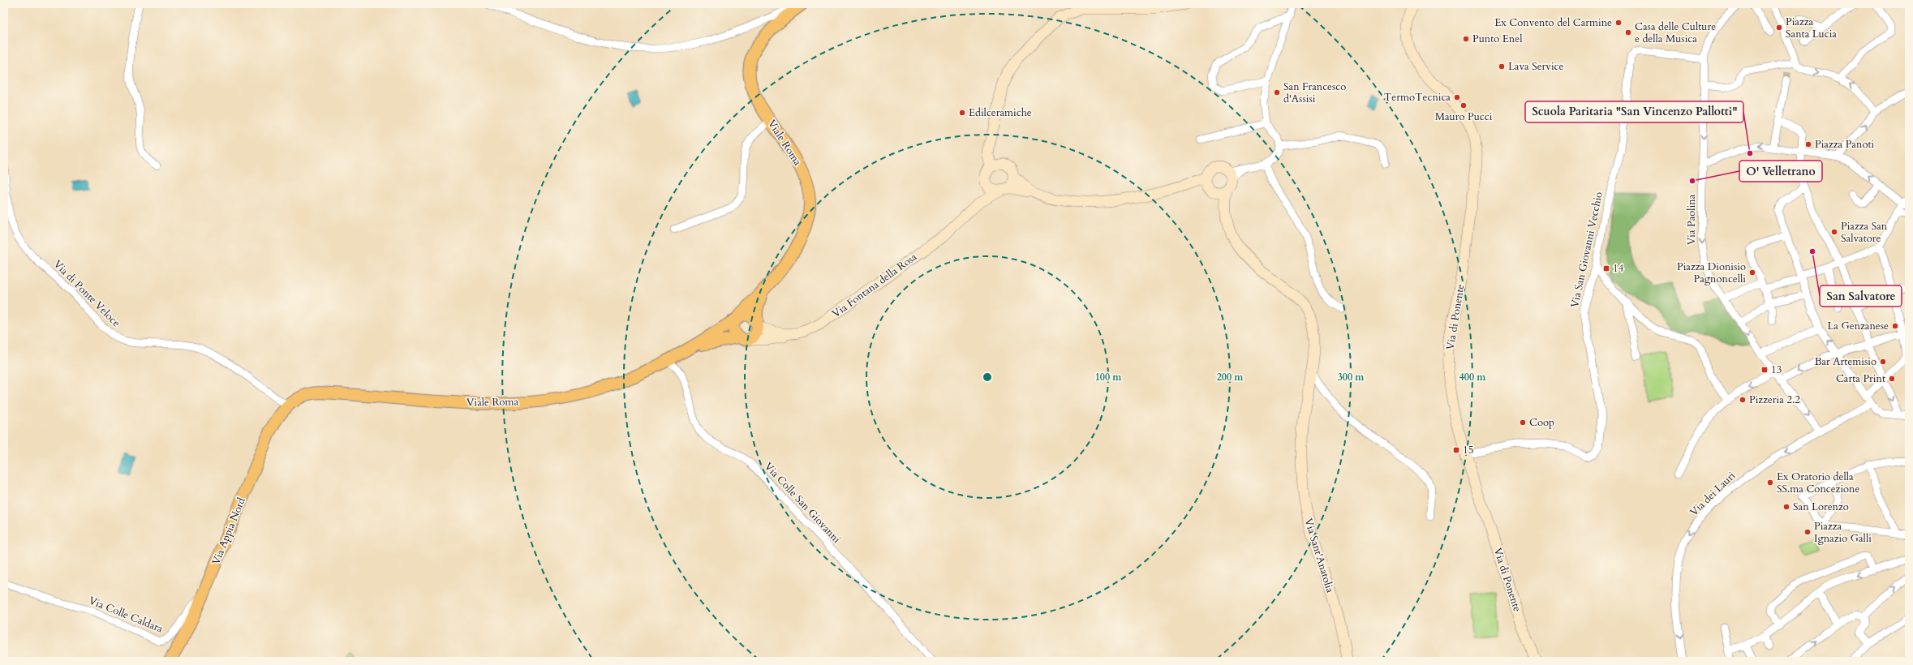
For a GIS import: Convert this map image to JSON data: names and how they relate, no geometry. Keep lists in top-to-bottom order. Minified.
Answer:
{"streets":{"main road":["Viale Roma","Via Fontana della Rosa","Via di Ponente","Via Appia Nord","Via Sant'Anatolia"],"street":["Via Paolina","Via San Giovanni Vecchio","Via di Ponte Veloce","Via dei Lauri","Via Colle San Giovanni","Via Colle Caldara"]},"crossings":[["Viale Roma","Via Fontana della Rosa"],["Viale Roma","Via di Ponte Veloce"],["Viale Roma","Via Colle San Giovanni"],["Viale Roma","Via Appia Nord"],["Via Paolina","Via San Giovanni Vecchio"],["Via Paolina","Via dei Lauri"],["Via San Giovanni Vecchio","Via di Ponente"],["Via di Ponte Veloce","Via Appia Nord"],["Via Appia Nord","Via Colle Caldara"]],"one_way":["Via Paolina","Via dei Lauri"],"places":{"other":["Ex Convento del Carmine","Piazza Santa Lucia","Casa delle Culture e della Musica","Punto Enel","Lava Service","San Francesco d'Assisi","TermoTecnica","Mauro Pucci","Edilceramiche","Piazza Panoti","Scuola Paritaria \"San Vincenzo Pallotti\"","O' Velletrano","Piazza San Salvatore","San Salvatore","Piazza Dionisio Pagnoncelli","La Genzanese","Bar Artemisio","Carta Print","Pizzeria 2.2","Coop","Ex Oratorio della SS.ma Concezione","San Lorenzo","Piazza Ignazio Galli"],"transit":["14","13","15"]},"rings":["100 m","200 m","300 m","400 m"]}
